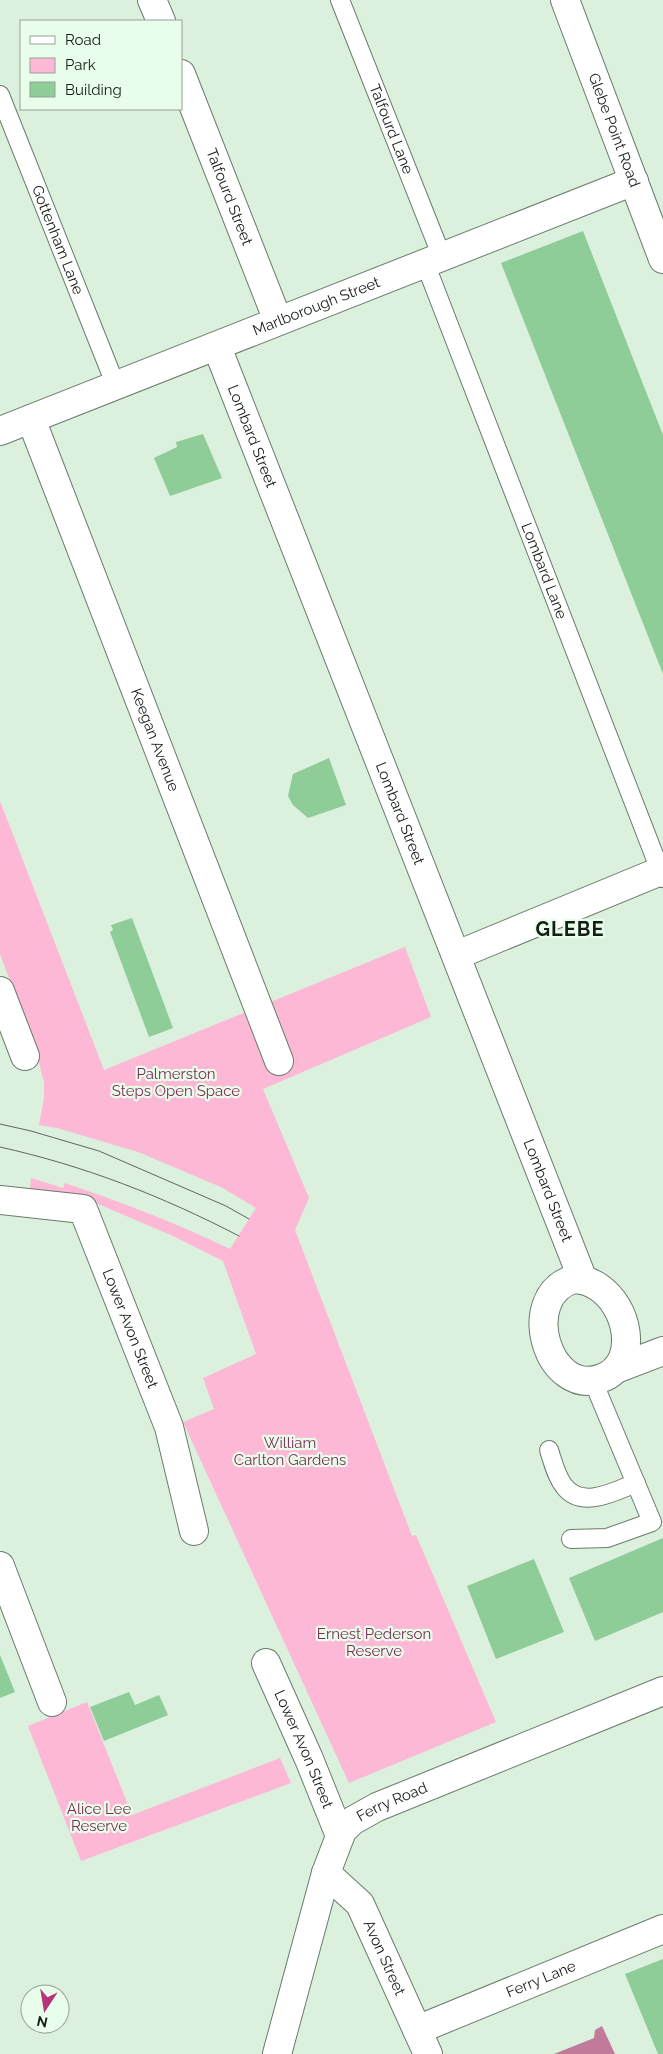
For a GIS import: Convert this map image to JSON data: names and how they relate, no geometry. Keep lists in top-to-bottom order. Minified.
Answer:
{"streets":{"street":["Glebe Point Road","Talfourd Street","Marlborough Street","Lombard Street","Keegan Avenue","Lower Avon Street","Ferry Road","Avon Street","Ferry Lane"],"lane":["Talfourd Lane","Gottenham Lane","Lombard Lane"]},"crossings":[["Talfourd Lane","Marlborough Street"],["Talfourd Lane","Lombard Lane"],["Glebe Point Road","Marlborough Street"],["Talfourd Street","Marlborough Street"],["Gottenham Lane","Marlborough Street"],["Marlborough Street","Lombard Street"],["Marlborough Street","Lombard Lane"],["Marlborough Street","Keegan Avenue"],["Lower Avon Street","Ferry Road"],["Ferry Road","Avon Street"],["Avon Street","Ferry Lane"]],"districts":["GLEBE"],"parks":["Palmerston Steps Open Space","William Carlton Gardens","Ernest Pederson Reserve","Alice Lee Reserve"],"legend":["Road","Park","Building"],"north":"bottom"}
